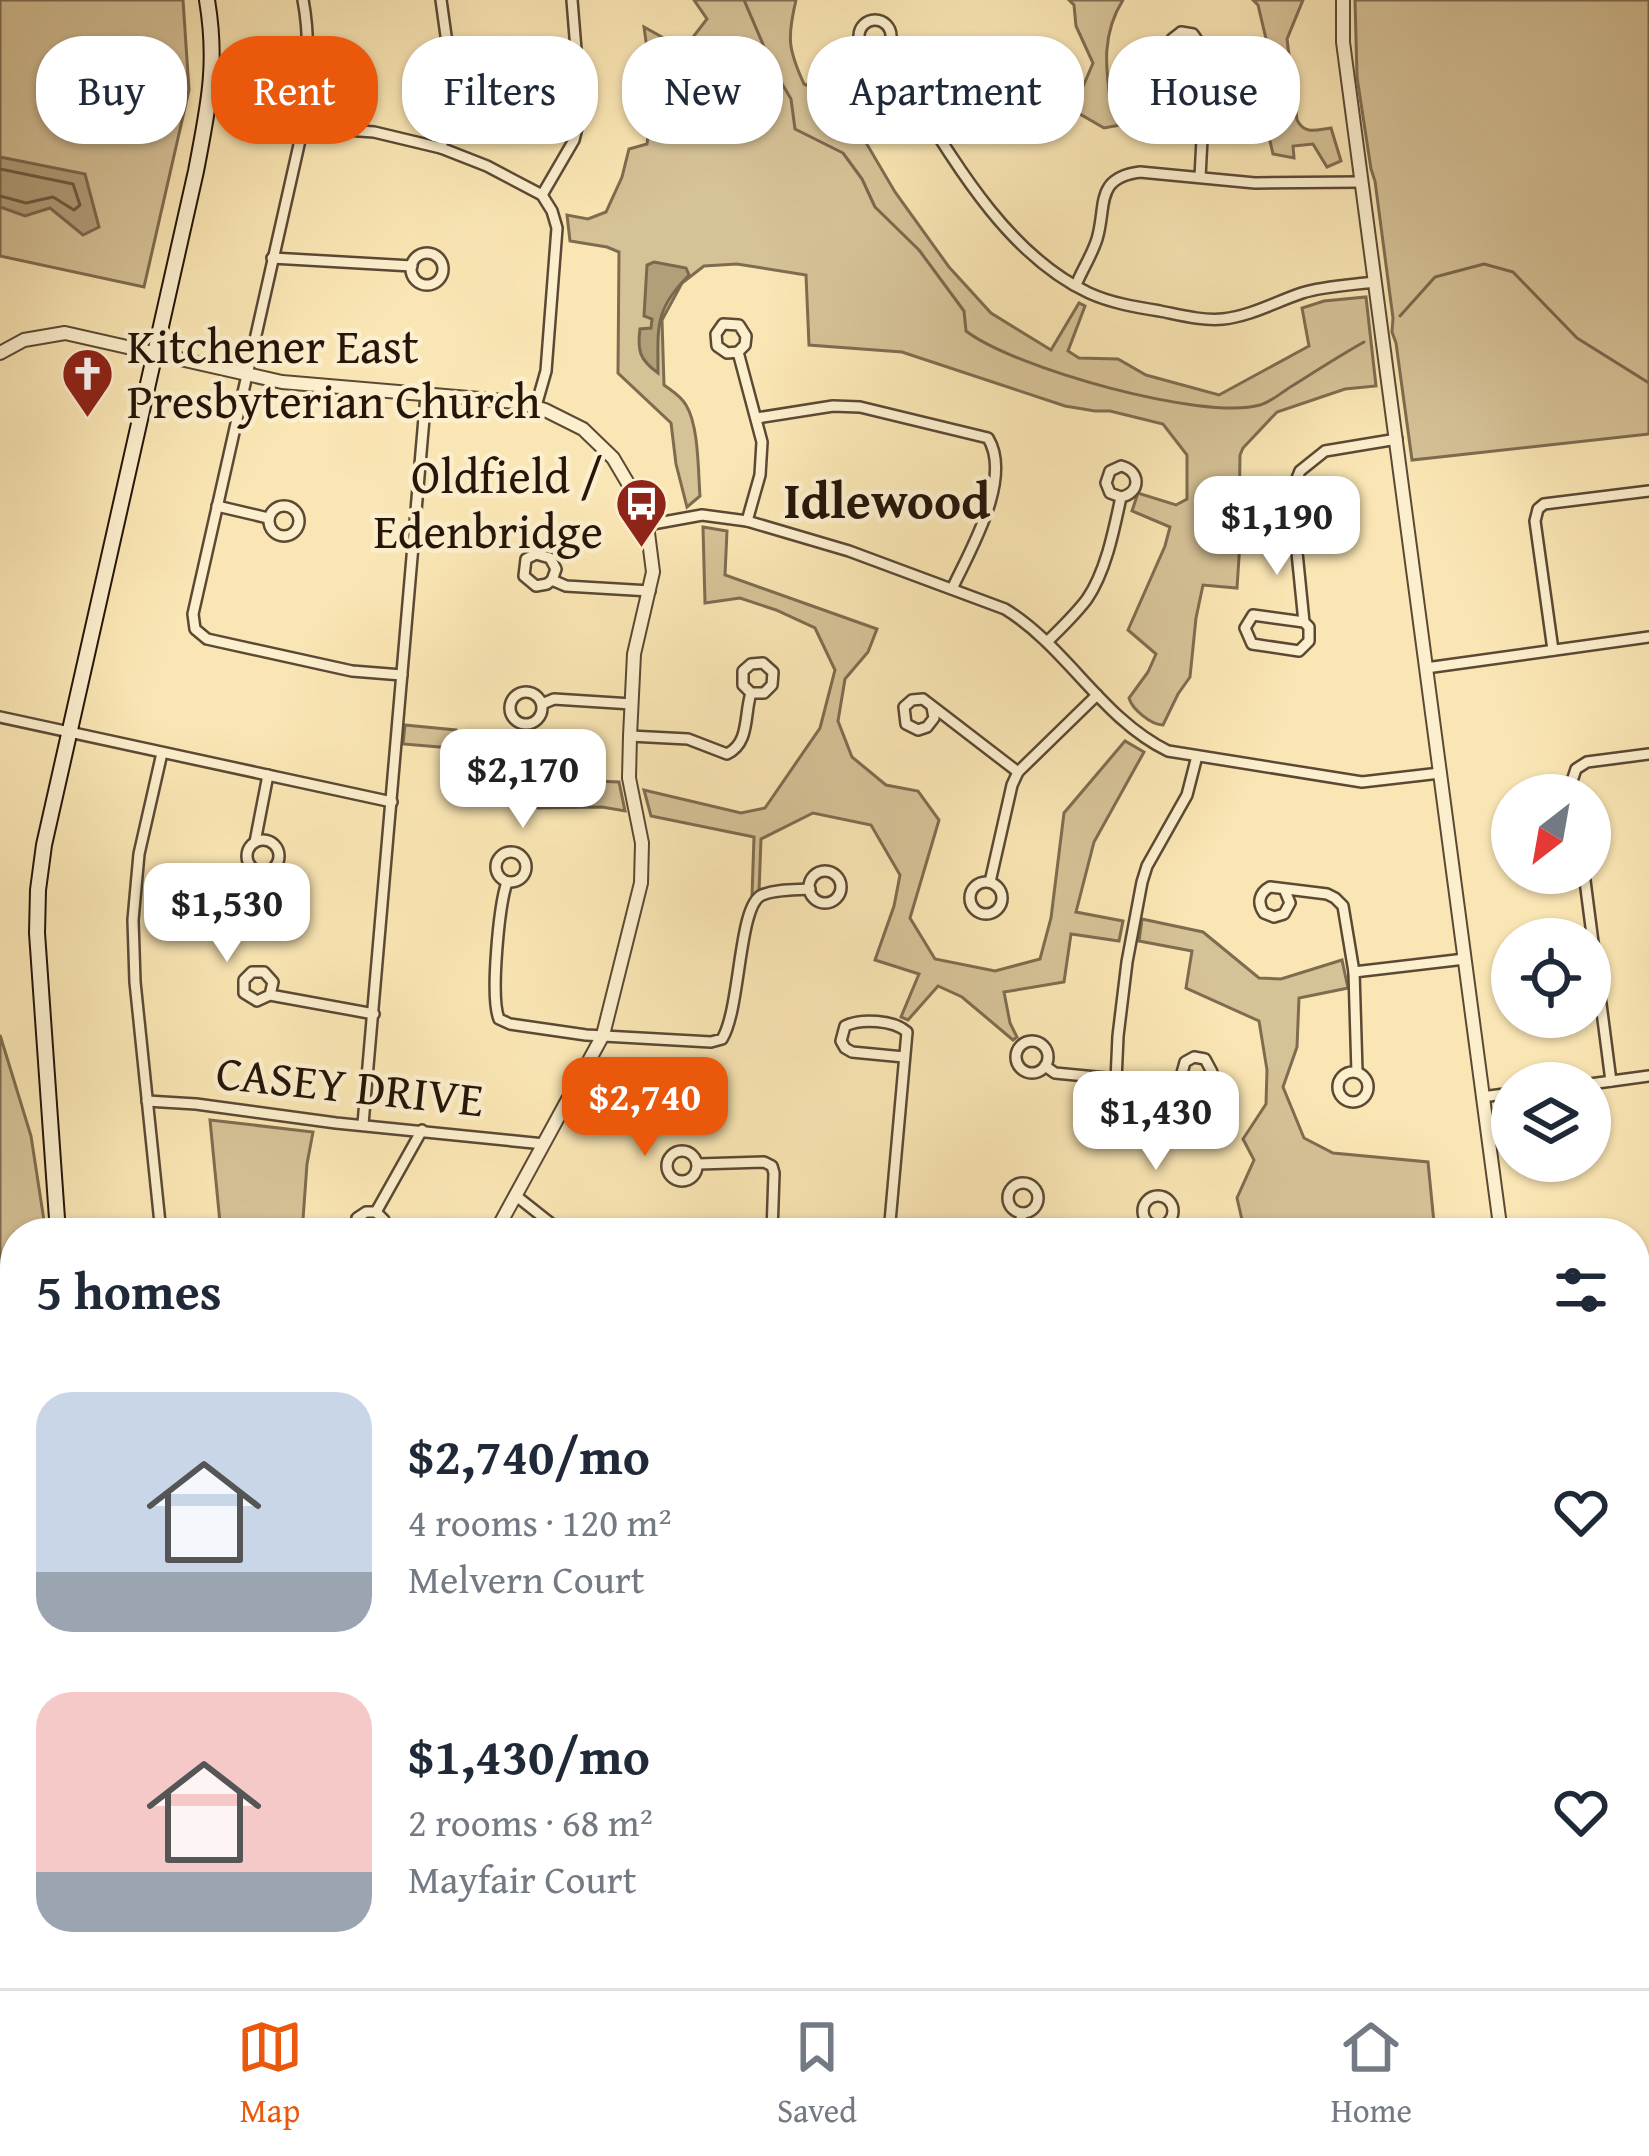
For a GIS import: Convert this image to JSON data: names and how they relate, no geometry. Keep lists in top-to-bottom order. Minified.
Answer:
{"streets":{"street":["CASEY DRIVE"]},"districts":["Idlewood"],"places":{"church":["Kitchener East Presbyterian Church"],"bus stop":["Oldfield / Edenbridge"]},"north":"bottom left","page":{"chip":["Buy","Rent","Filters","New","Apartment","House"],"price":["$1,190","$2,170","$1,530","$2,740","$1,430"],"heading":"5 homes","list":[{"name":"$2,740/mo","note":"4 rooms · 120 m² · Melvern Court"},{"name":"$1,430/mo","note":"2 rooms · 68 m² · Mayfair Court"}],"tabs":["Map","Saved","Home"]}}
